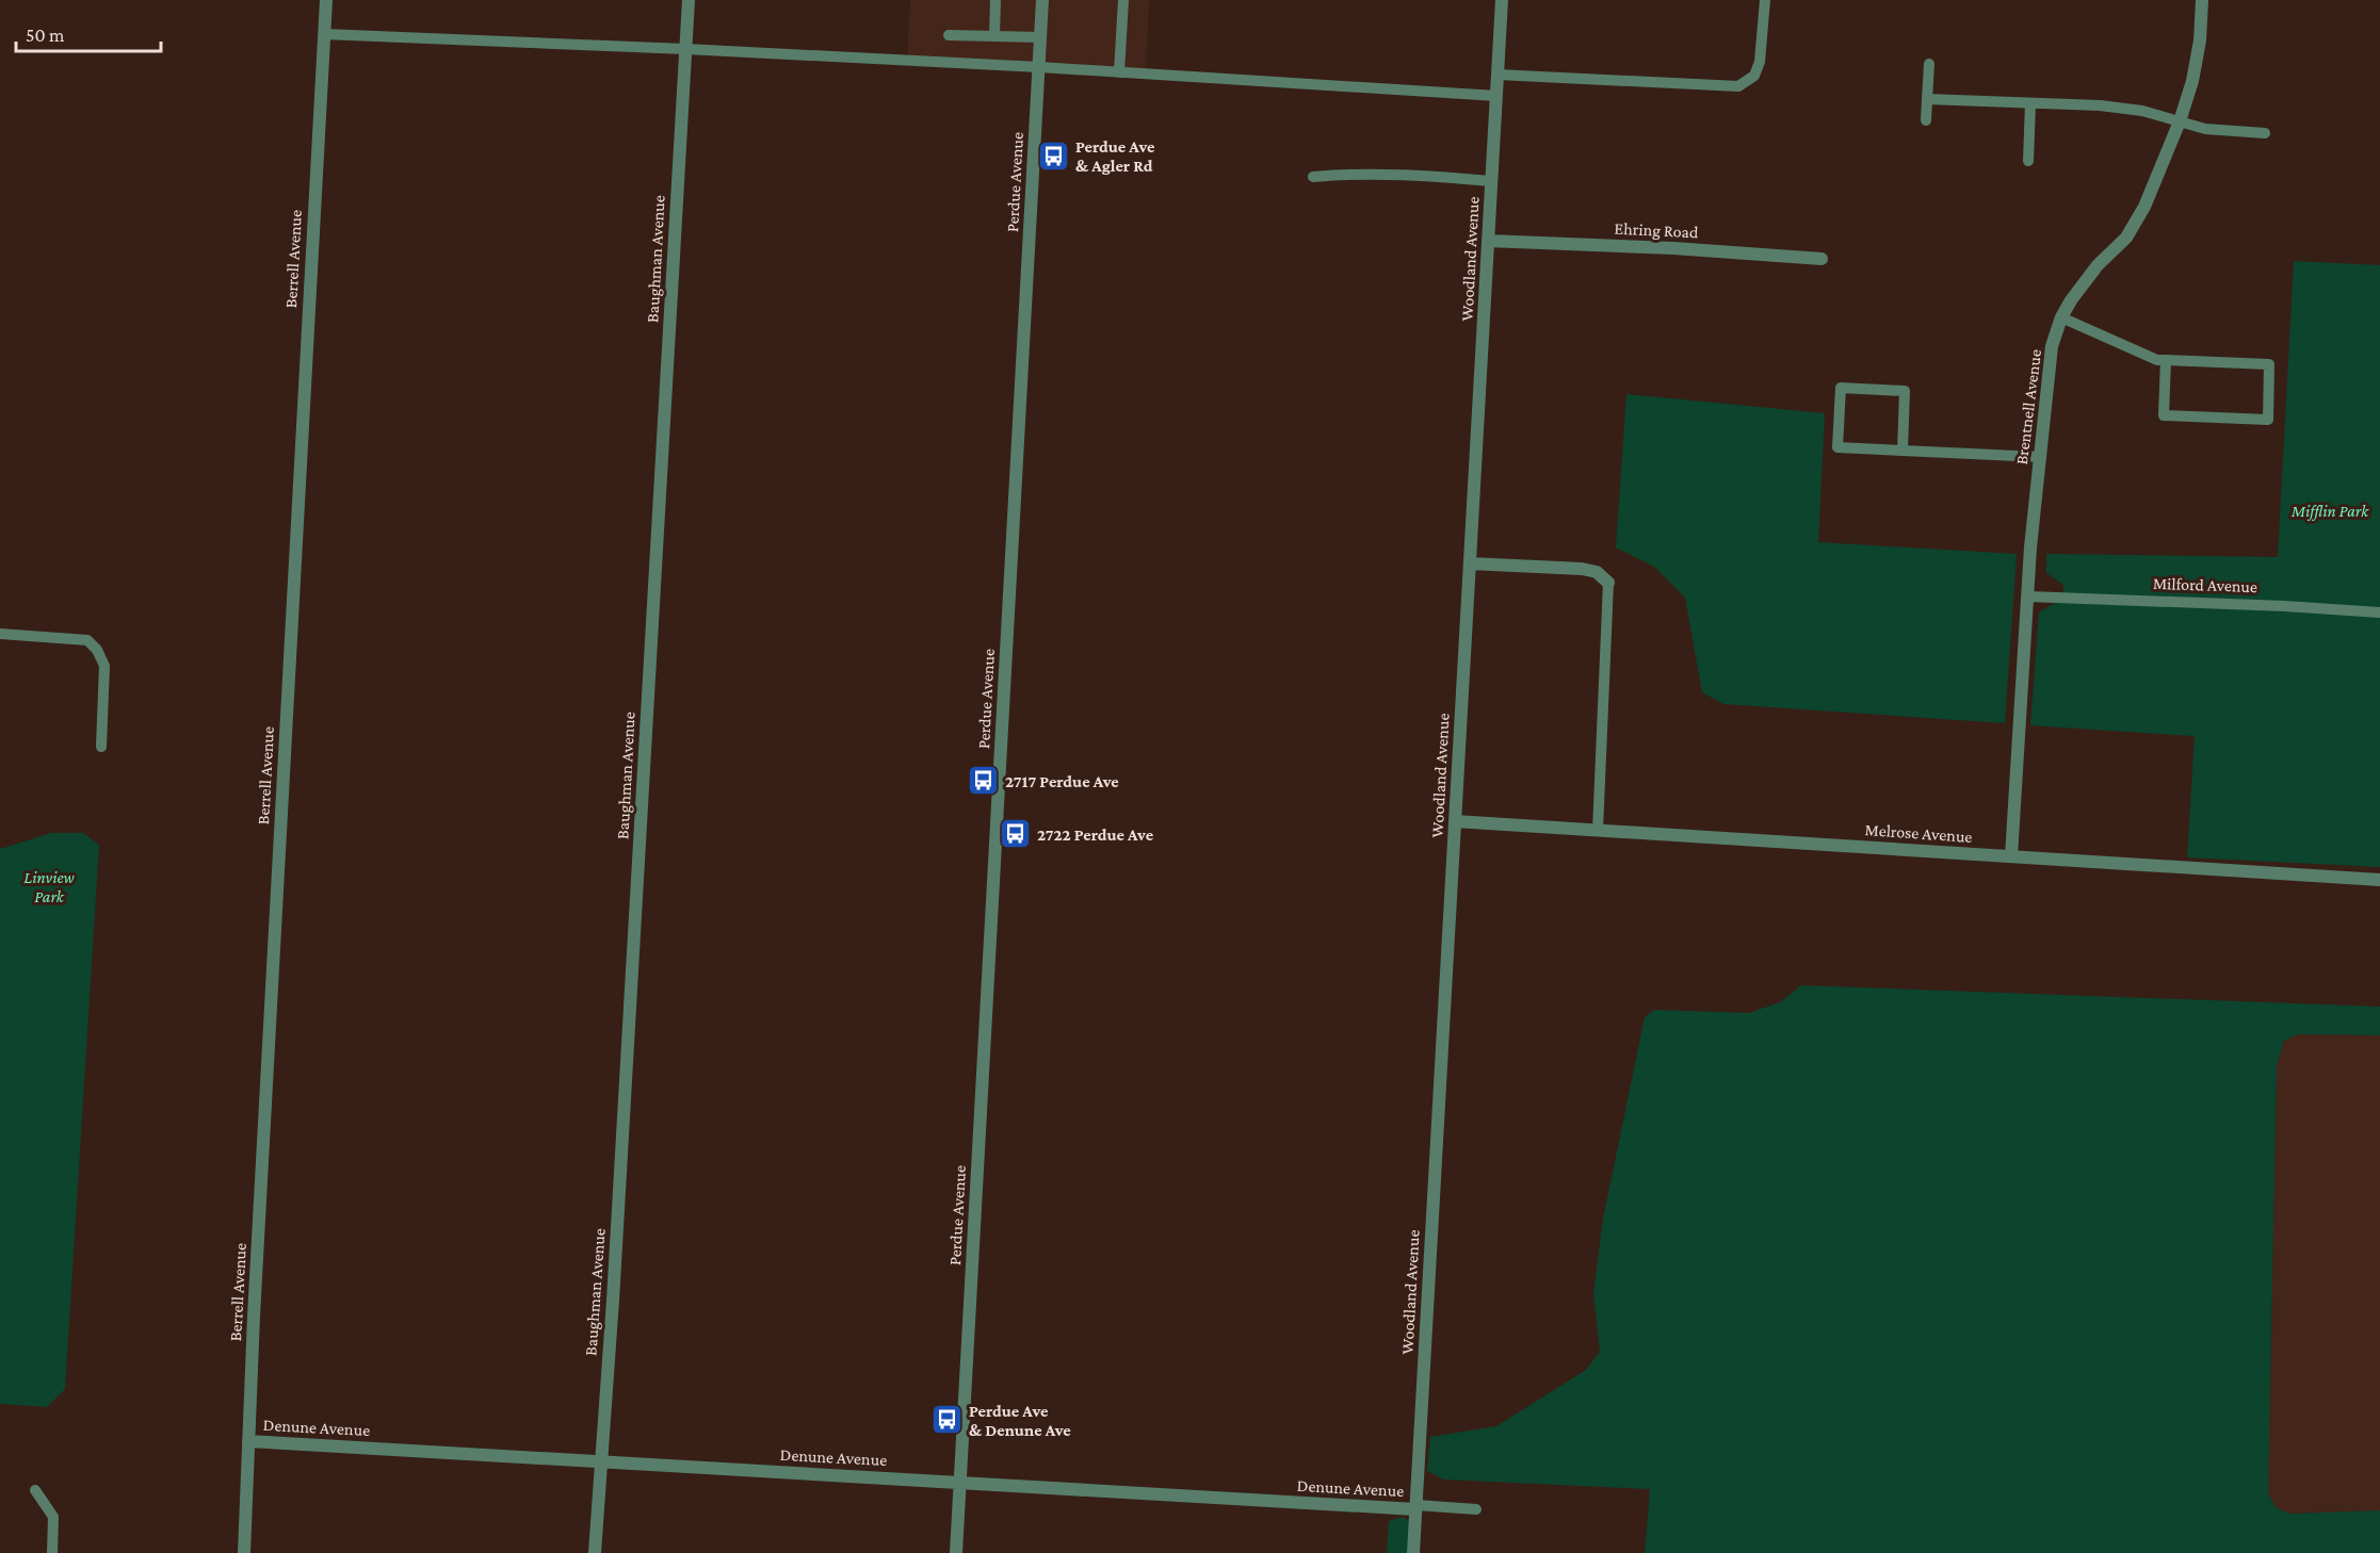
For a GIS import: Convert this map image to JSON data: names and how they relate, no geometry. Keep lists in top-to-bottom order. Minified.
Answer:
{"streets":{"street":["Perdue Avenue","Ehring Road","Berrell Avenue","Baughman Avenue","Woodland Avenue","Brentnell Avenue","Melrose Avenue","Denune Avenue"],"lane":["Milford Avenue"]},"crossings":[["Perdue Avenue","Denune Avenue"],["Ehring Road","Woodland Avenue"],["Berrell Avenue","Denune Avenue"],["Baughman Avenue","Denune Avenue"],["Woodland Avenue","Melrose Avenue"],["Woodland Avenue","Denune Avenue"],["Brentnell Avenue","Milford Avenue"],["Brentnell Avenue","Melrose Avenue"]],"parks":["Mifflin Park","Linview Park"],"places":{"bus stop":["Perdue Ave & Agler Rd","2717 Perdue Ave","2722 Perdue Ave","Perdue Ave & Denune Ave"]},"scale_bar":"50 m"}
